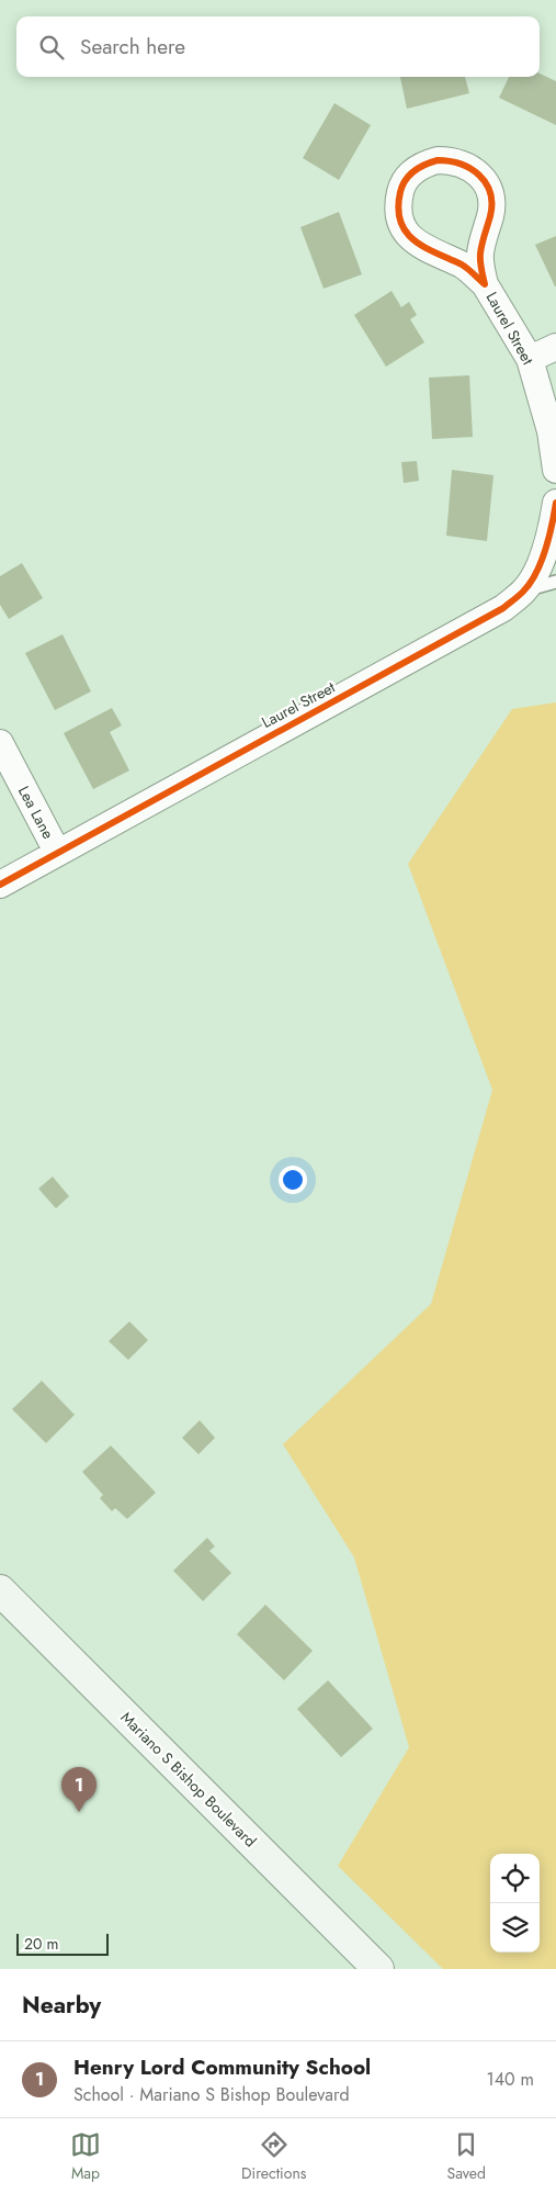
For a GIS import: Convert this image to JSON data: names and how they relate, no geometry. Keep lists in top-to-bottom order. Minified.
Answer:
{"streets":{"main road":["Mariano S Bishop Boulevard"],"street":["Laurel Street","Lea Lane"]},"crossings":[["Laurel Street","Lea Lane"]],"scale_bar":"20 m","page":{"search":"Search here","pins":"1","scale":"20 m","heading":"Nearby","list":[{"mark":"1","name":"Henry Lord Community School","note":"School · Mariano S Bishop Boulevard","value":"140 m"}],"nav":["Map","Directions","Saved"]}}
